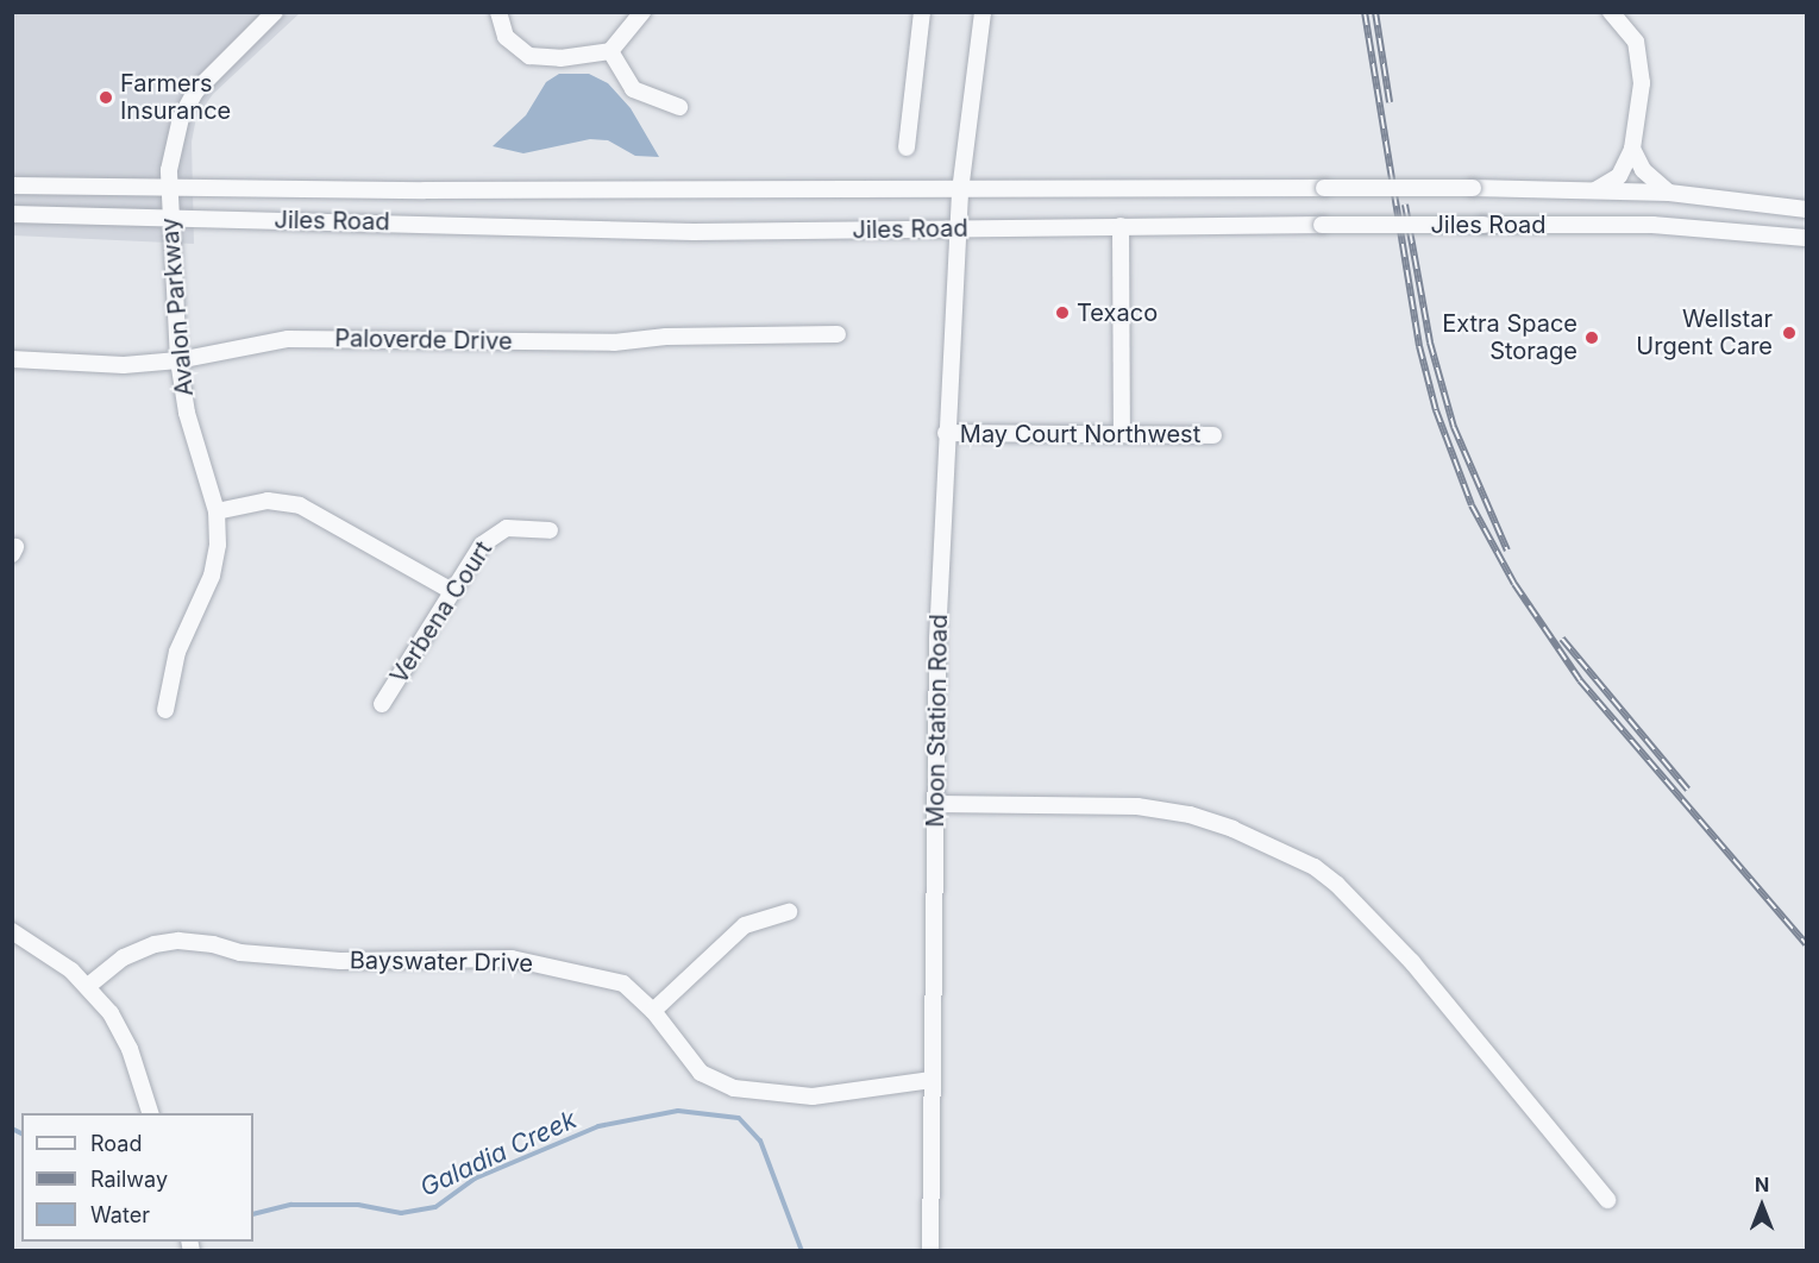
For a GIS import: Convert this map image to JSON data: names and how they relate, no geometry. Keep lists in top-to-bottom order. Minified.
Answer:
{"streets":{"street":["Jiles Road","Avalon Parkway","Paloverde Drive","May Court Northwest","Verbena Court","Moon Station Road","Bayswater Drive"]},"crossings":[["Jiles Road","Avalon Parkway"],["Jiles Road","Moon Station Road"],["Avalon Parkway","Paloverde Drive"],["May Court Northwest","Moon Station Road"],["Moon Station Road","Bayswater Drive"]],"water":["Galadia Creek"],"places":["Farmers Insurance","Texaco","Wellstar Urgent Care","Extra Space Storage"],"legend":["Road","Railway","Water"],"north":"top"}
